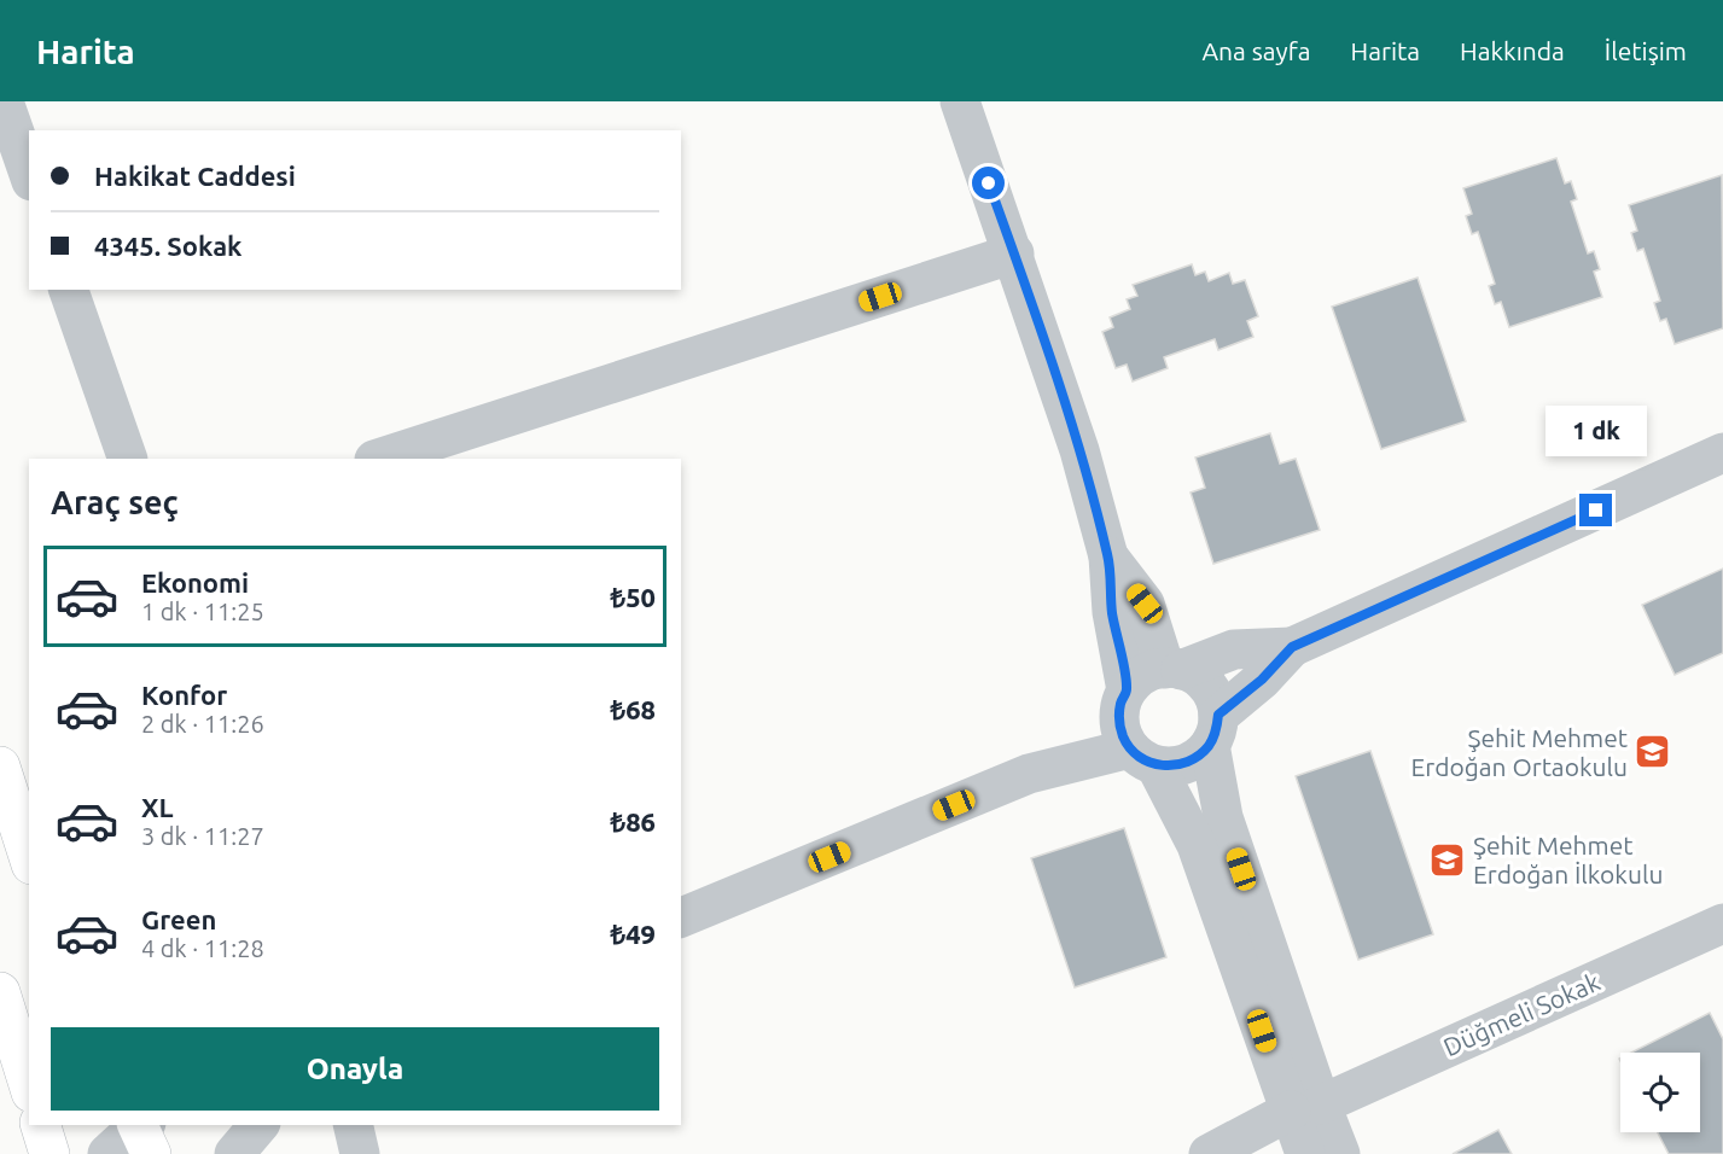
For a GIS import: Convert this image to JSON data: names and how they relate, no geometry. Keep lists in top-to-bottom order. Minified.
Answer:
{"streets":{"street":["Düğmeli Sokak"]},"places":{"school or university":["Şehit Mehmet Erdoğan Ortaokulu","Şehit Mehmet Erdoğan İlkokulu"]},"page":{"header":"Harita","nav":["Ana sayfa","Harita","Hakkında","İletişim"],"banner":["Hakikat Caddesi","4345. Sokak"],"bubble":"1 dk","heading":"Araç seç","list":[{"name":"Ekonomi","note":"1 dk · 11:25","value":"₺50"},{"name":"Konfor","note":"2 dk · 11:26","value":"₺68"},{"name":"XL","note":"3 dk · 11:27","value":"₺86"},{"name":"Green","note":"4 dk · 11:28","value":"₺49"}],"buttons":"Onayla"}}
